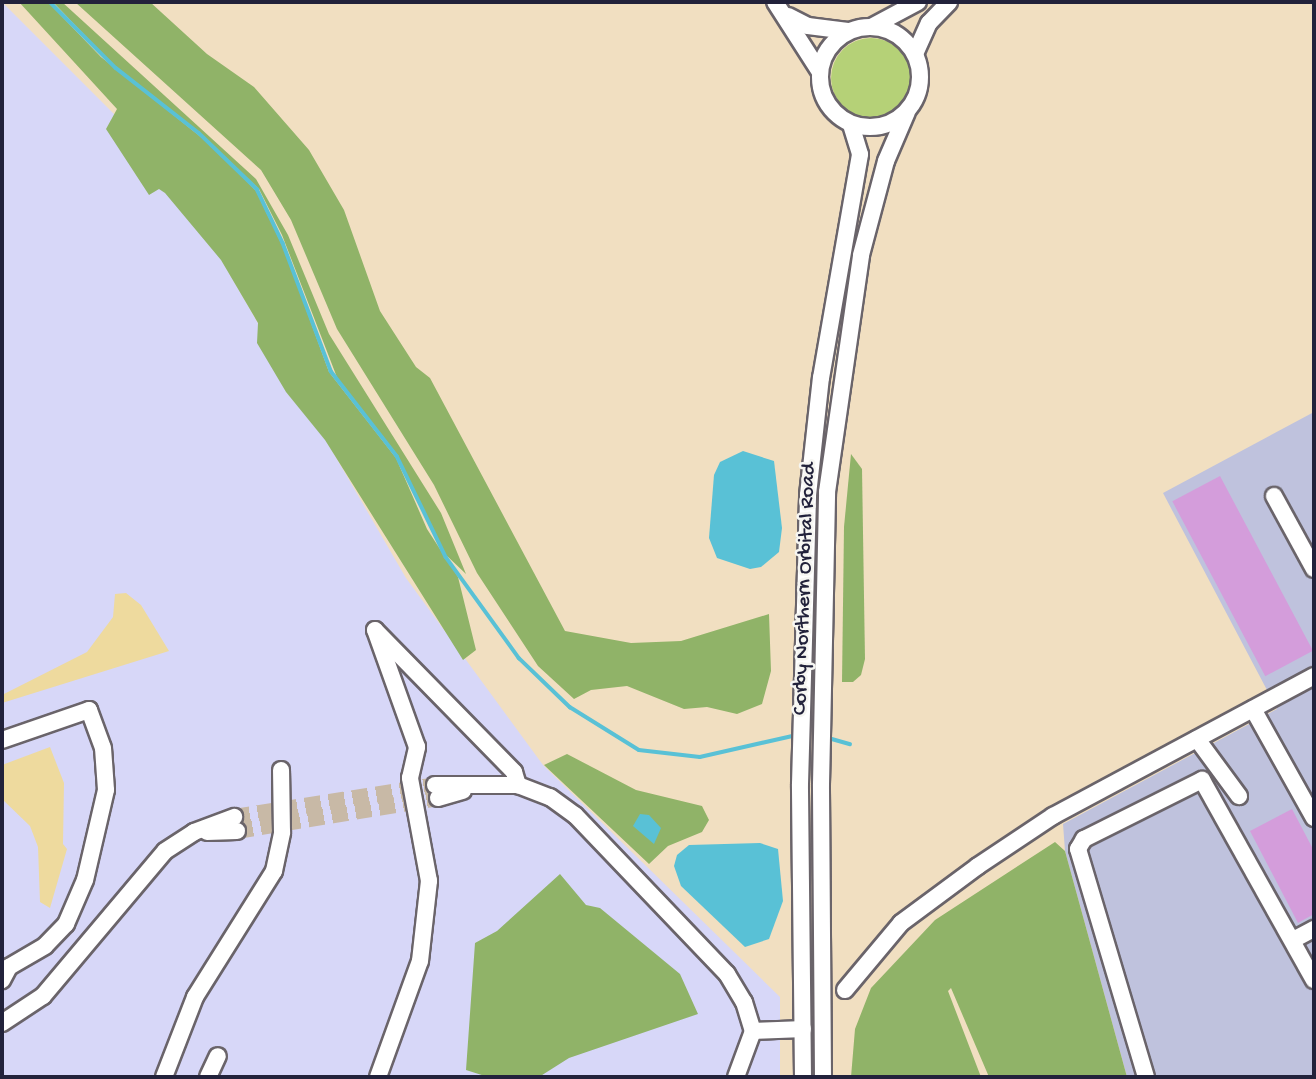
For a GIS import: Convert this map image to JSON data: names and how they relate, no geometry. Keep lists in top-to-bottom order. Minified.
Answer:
{"streets":{"street":["Corby Northern Orbital Road"]}}
